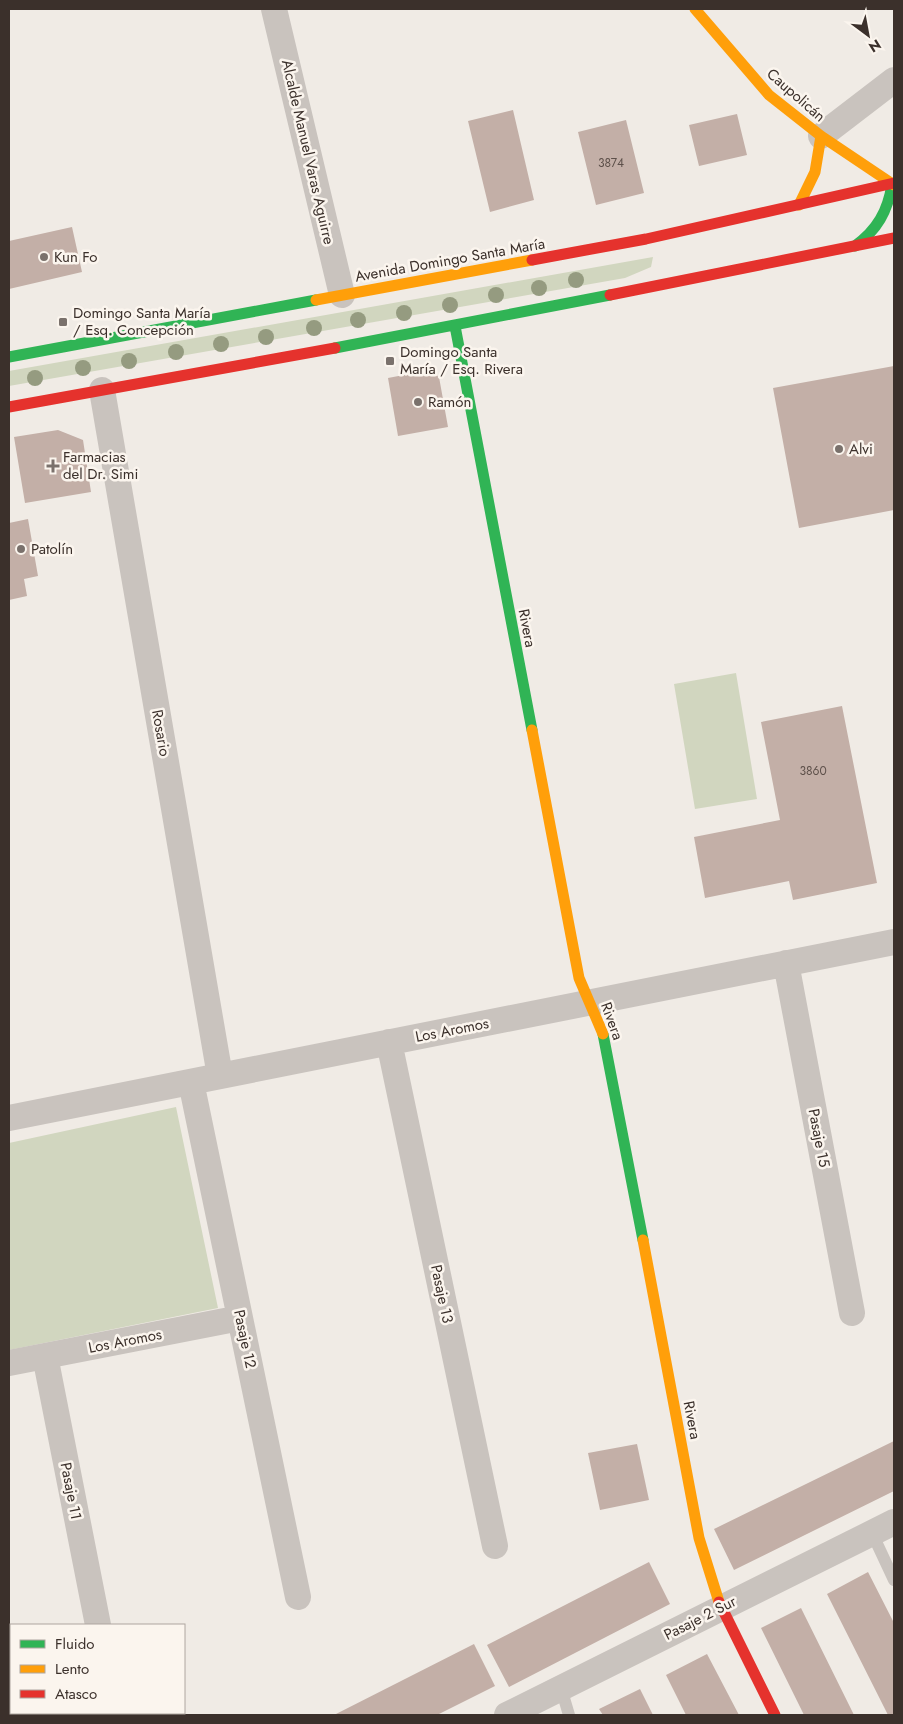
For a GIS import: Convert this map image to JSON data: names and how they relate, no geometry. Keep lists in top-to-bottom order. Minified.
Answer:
{"streets":{"main road":["Caupolicán","Avenida Domingo Santa María","Rivera"],"street":["Alcalde Manuel Varas Aguirre","Rosario","Los Aromos","Pasaje 15","Pasaje 13","Pasaje 12","Pasaje 11","Pasaje 2 Sur"]},"crossings":[["Caupolicán","Avenida Domingo Santa María"],["Alcalde Manuel Varas Aguirre","Avenida Domingo Santa María"],["Rivera","Los Aromos"],["Rivera","Pasaje 2 Sur"],["Rosario","Los Aromos"],["Los Aromos","Pasaje 15"],["Los Aromos","Pasaje 13"],["Los Aromos","Pasaje 12"],["Los Aromos","Pasaje 11"]],"places":{"other":["Kun Fo","Ramón","Alvi","Patolín"],"transit":["Domingo Santa María / Esq. Concepción","Domingo Santa María / Esq. Rivera"],"health":["Farmacias del Dr. Simi"]},"house_numbers":["3874","3860"],"legend":["Fluido","Lento","Atasco"],"north":"bottom right"}
